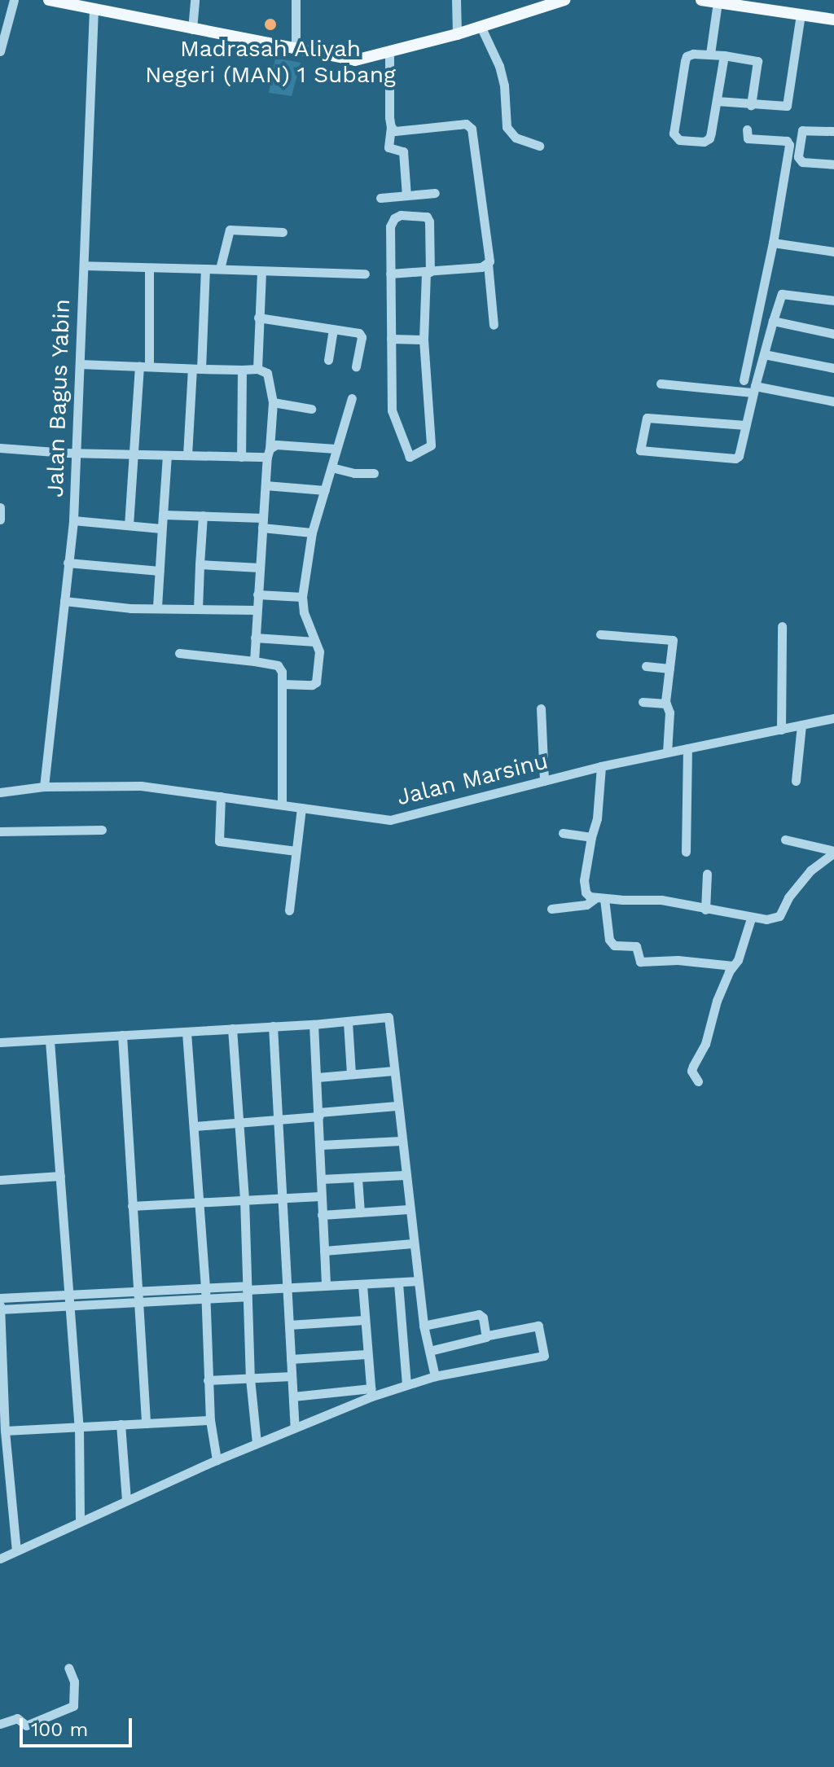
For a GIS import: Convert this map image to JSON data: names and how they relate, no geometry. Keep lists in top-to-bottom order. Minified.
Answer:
{"streets":{"street":["Jalan Bagus Yabin","Jalan Marsinu"]},"crossings":[["Jalan Bagus Yabin","Jalan Marsinu"]],"places":["Madrasah Aliyah Negeri (MAN) 1 Subang"],"scale_bar":"100 m"}
